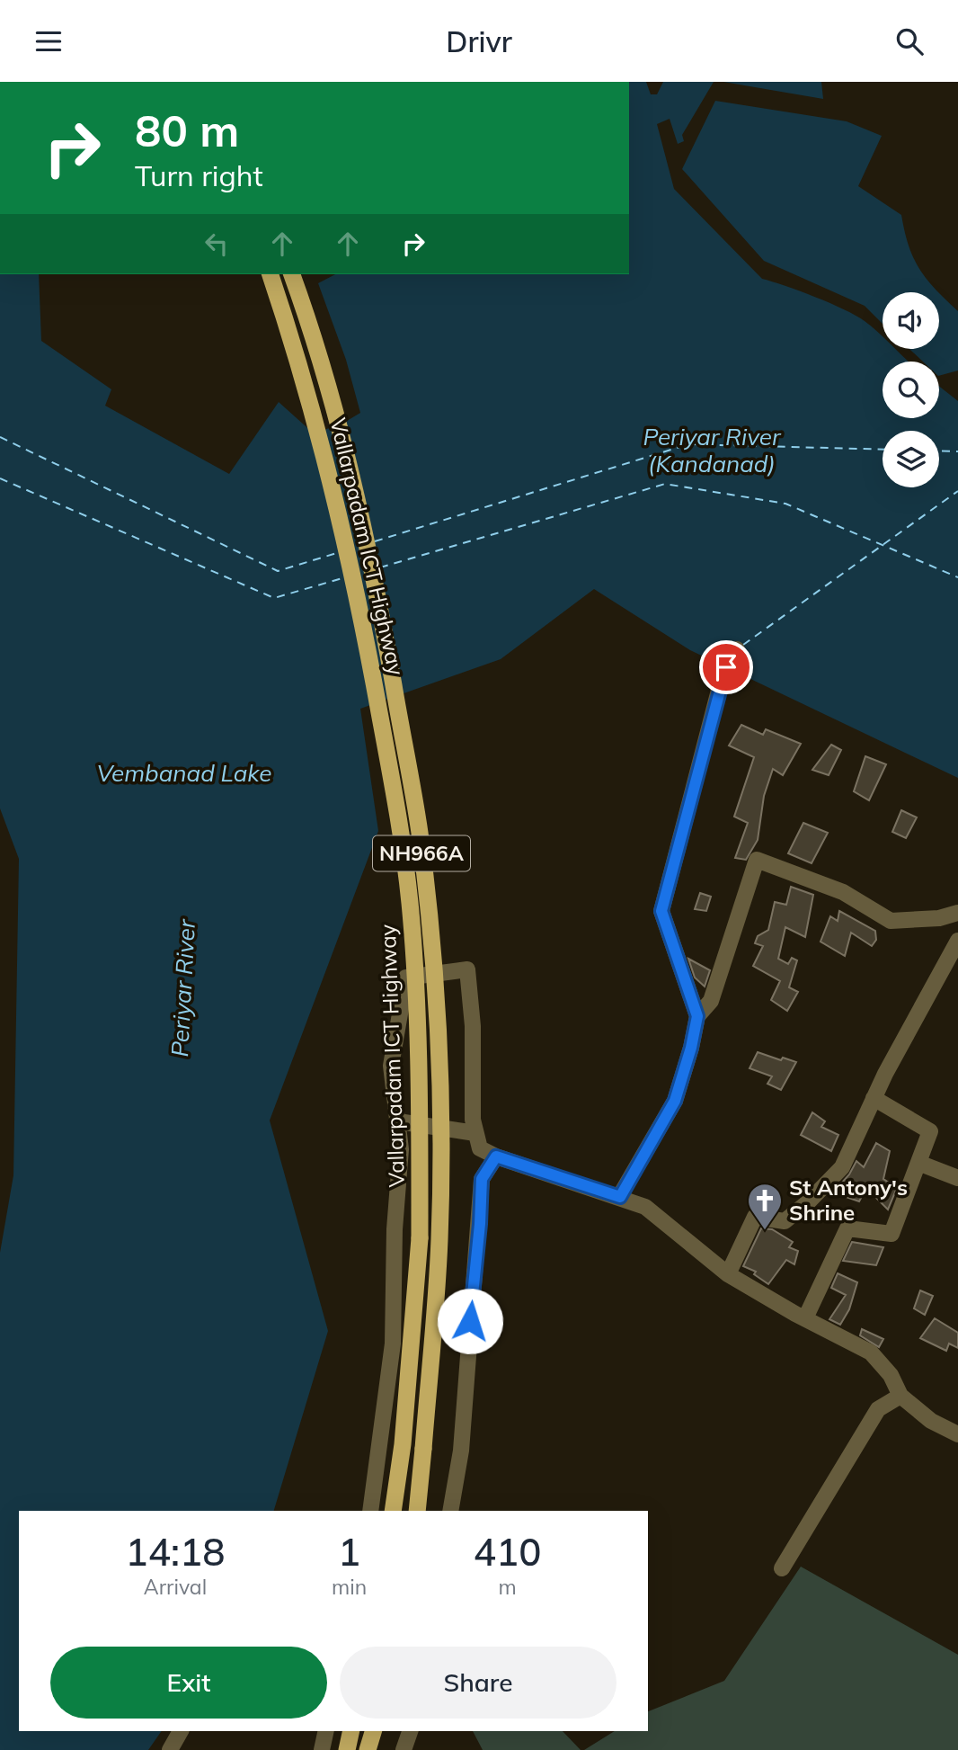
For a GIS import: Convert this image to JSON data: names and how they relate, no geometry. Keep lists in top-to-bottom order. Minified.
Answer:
{"streets":{"highway":["Vallarpadam ICT Highway","NH966A"]},"water":["Periyar River (Kandanad)","Vembanad Lake","Periyar River"],"places":{"church":["St Antony's Shrine"]},"page":{"header":"Drivr","turn":["80 m","Turn right"],"eta":["14:18","Arrival","1","min","410","m"],"buttons":["Exit","Share"]}}
